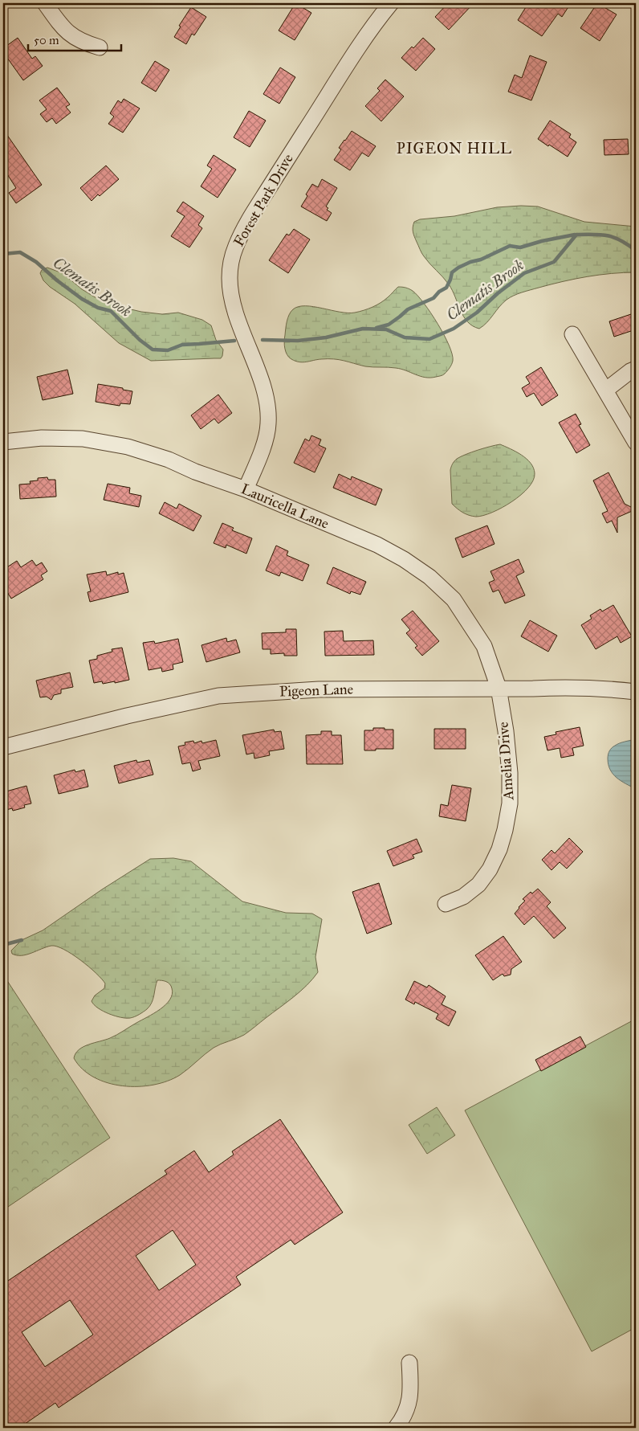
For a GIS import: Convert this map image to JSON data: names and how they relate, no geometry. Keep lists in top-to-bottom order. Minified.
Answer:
{"streets":{"street":["Forest Park Drive","Lauricella Lane","Pigeon Lane","Amelia Drive"]},"crossings":[["Forest Park Drive","Lauricella Lane"],["Lauricella Lane","Pigeon Lane"],["Lauricella Lane","Amelia Drive"],["Pigeon Lane","Amelia Drive"]],"districts":["PIGEON HILL"],"water":["Clematis Brook"],"scale_bar":"50 m"}
